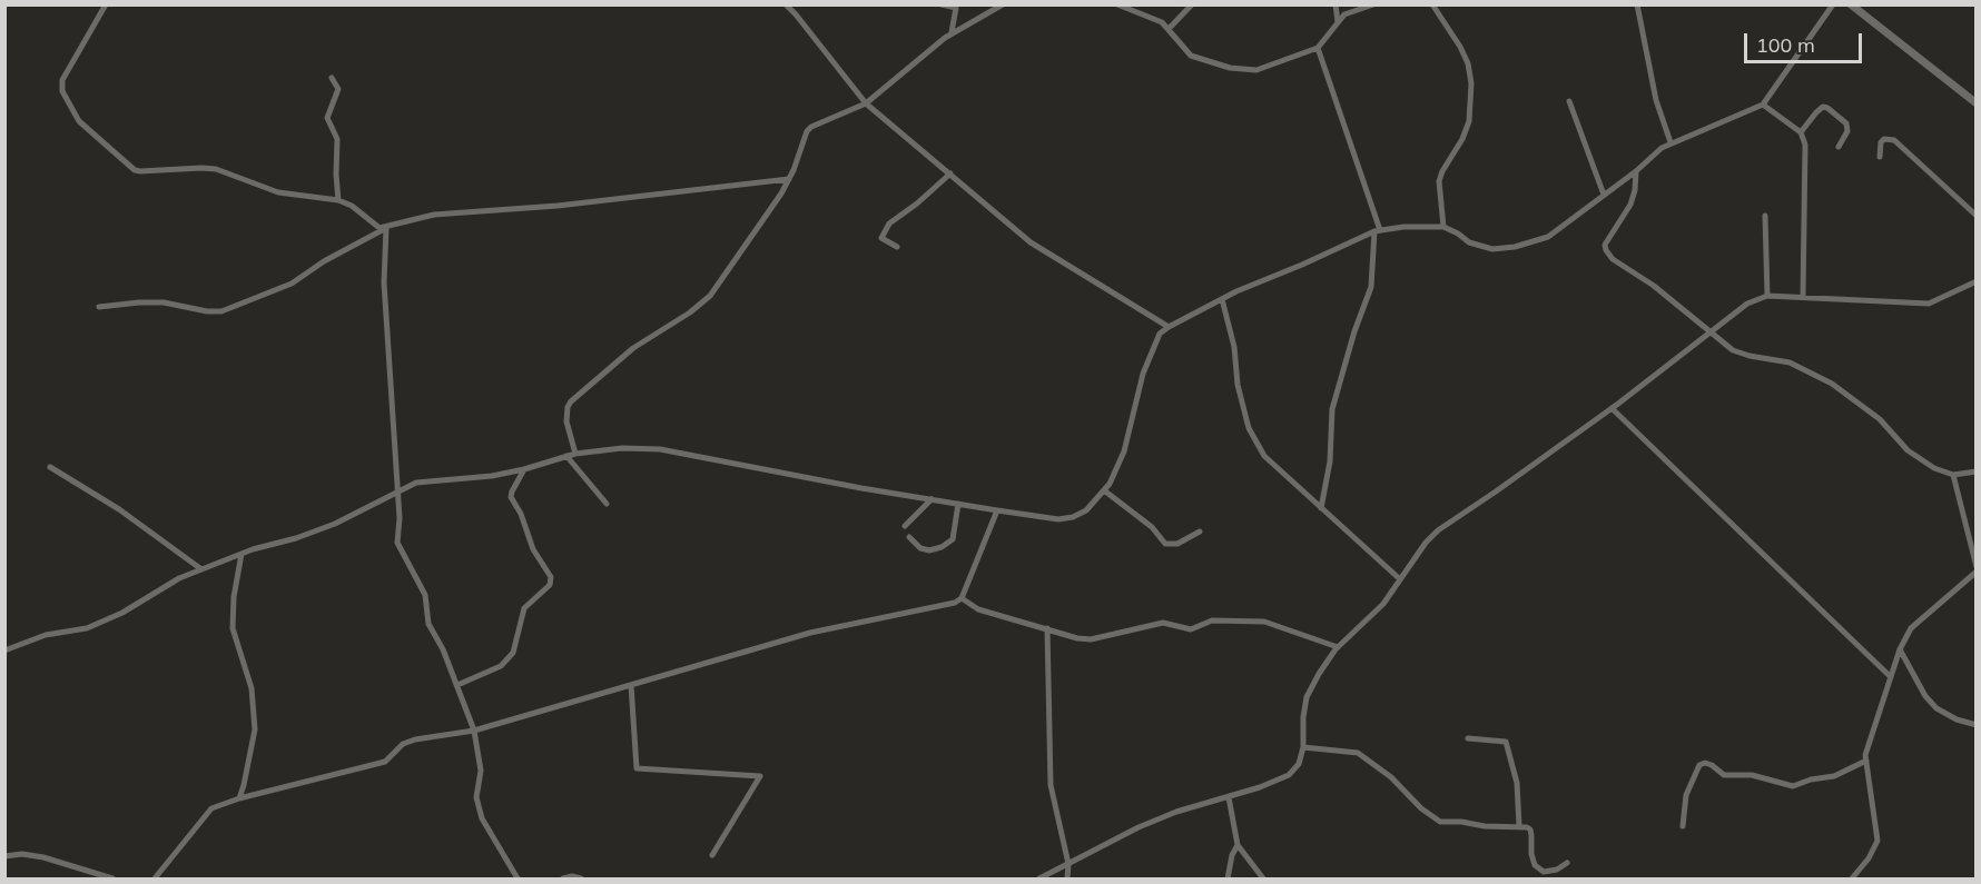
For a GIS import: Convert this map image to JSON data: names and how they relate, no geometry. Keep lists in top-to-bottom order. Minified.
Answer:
{"scale_bar":"100 m"}
